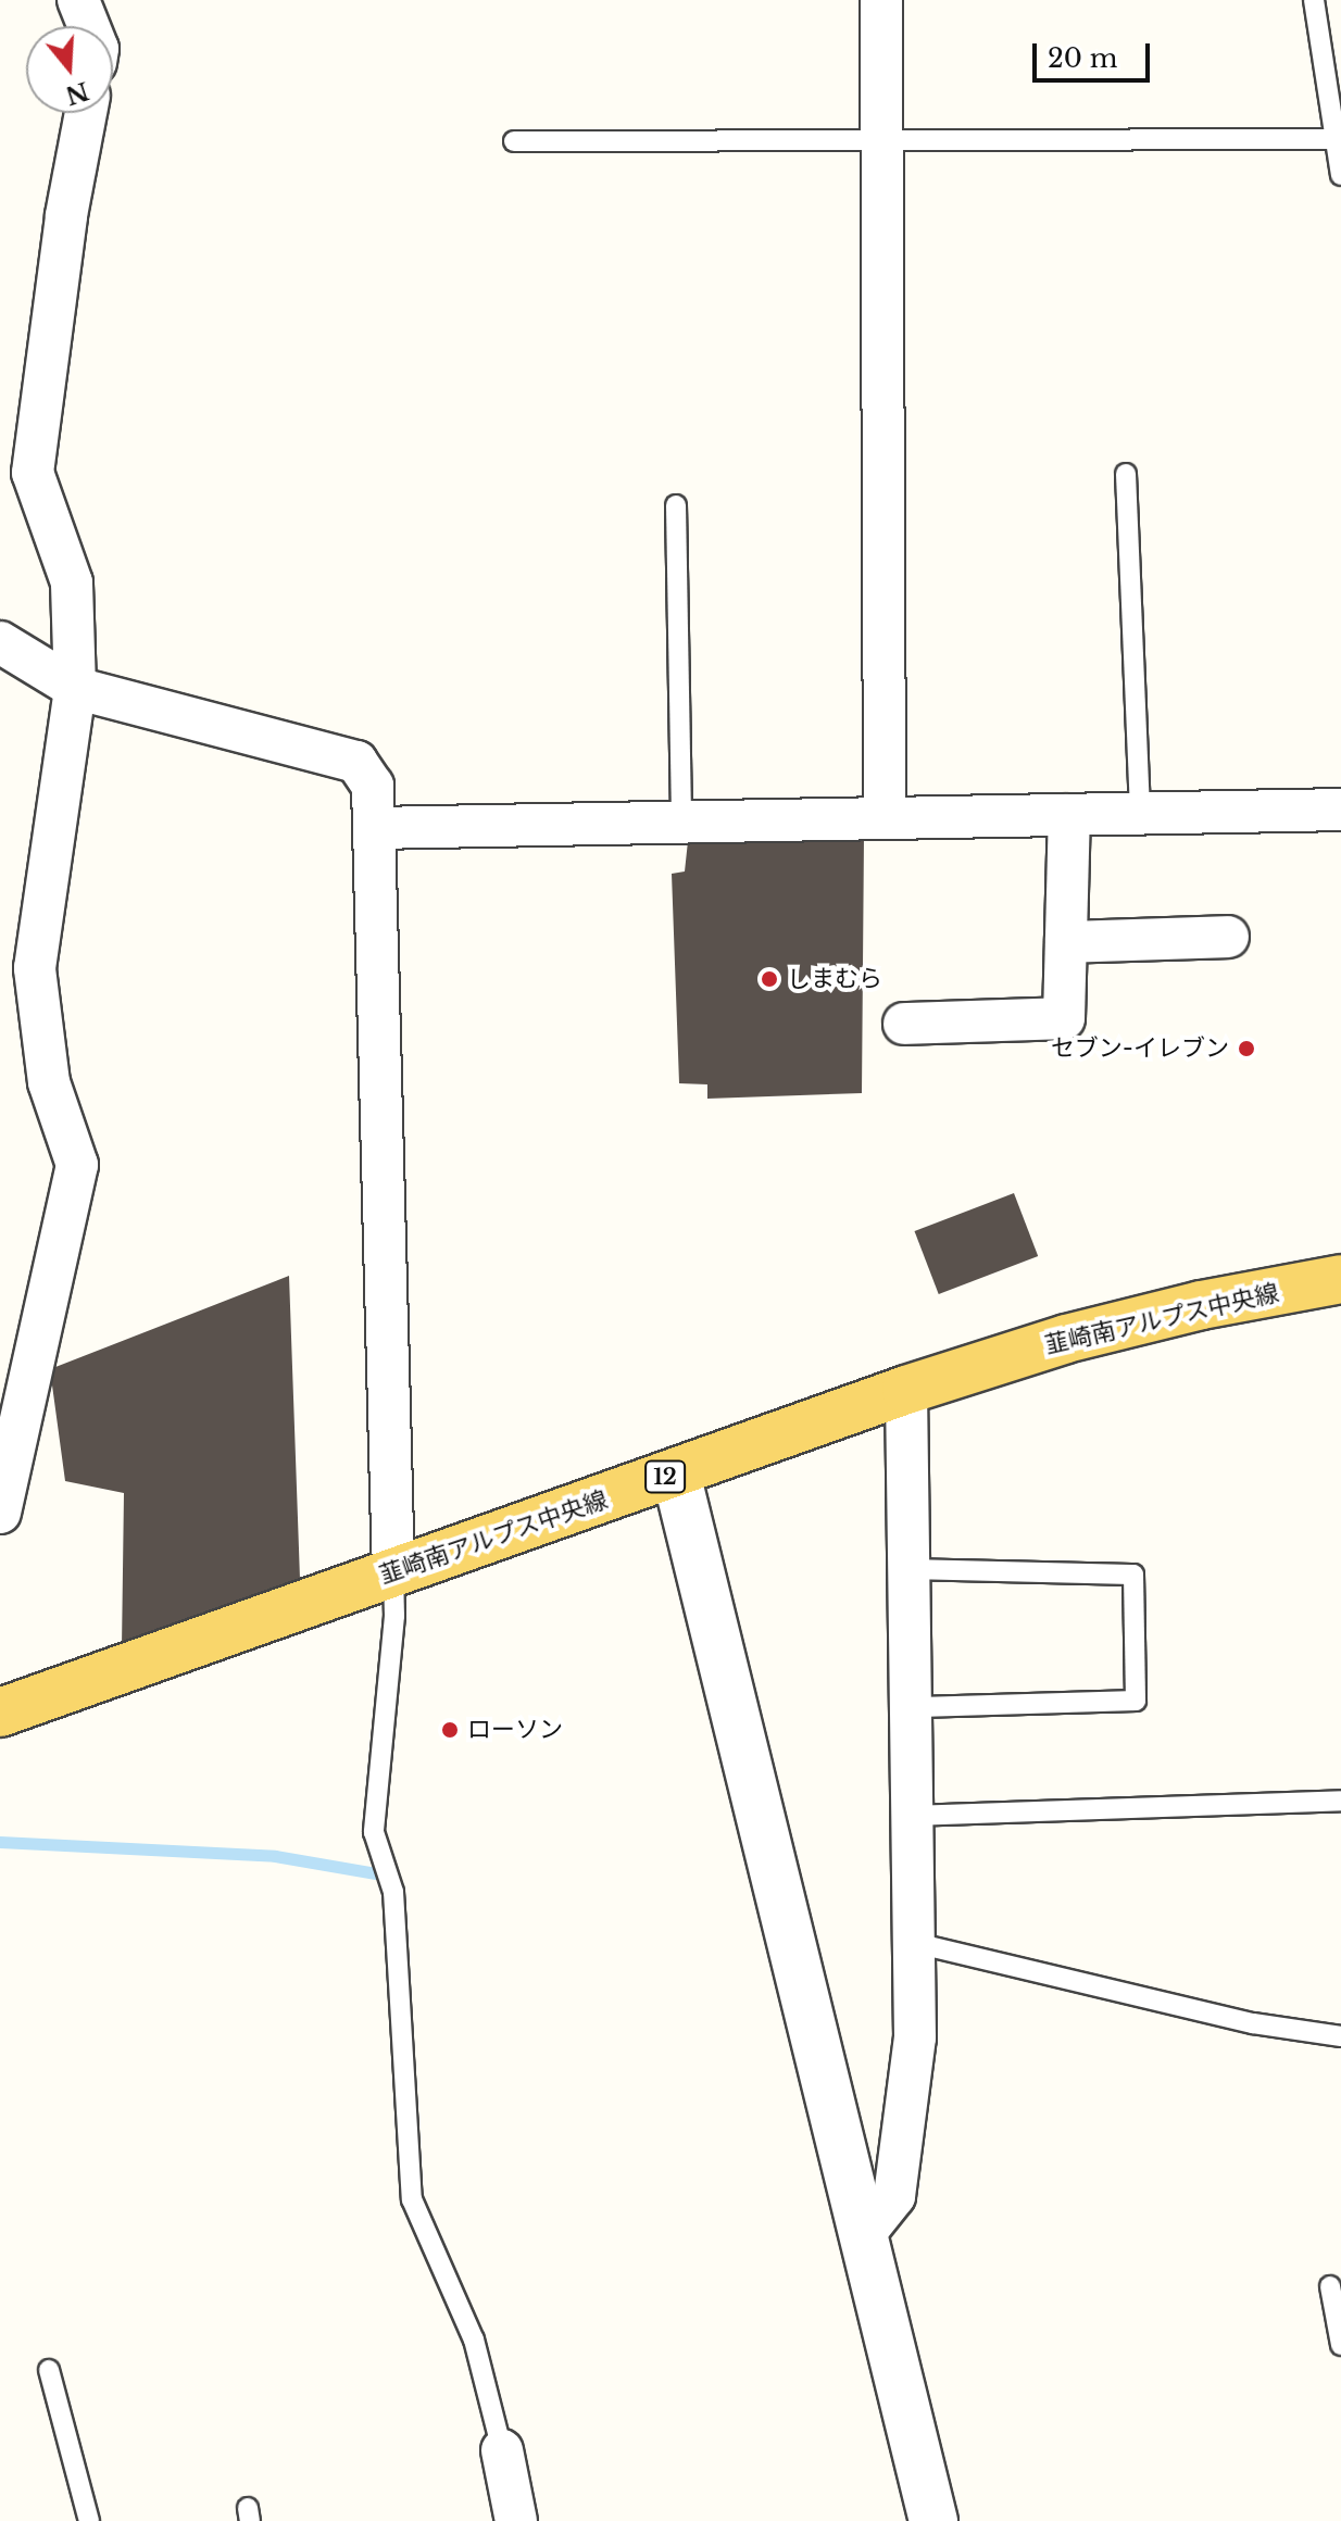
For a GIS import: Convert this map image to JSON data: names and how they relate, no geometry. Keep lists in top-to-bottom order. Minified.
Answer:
{"streets":{"main road":["韮崎南アルプス中央線","12"]},"places":["しまむら","セブン-イレブン","ローソン"],"scale_bar":"20 m","north":"bottom"}
